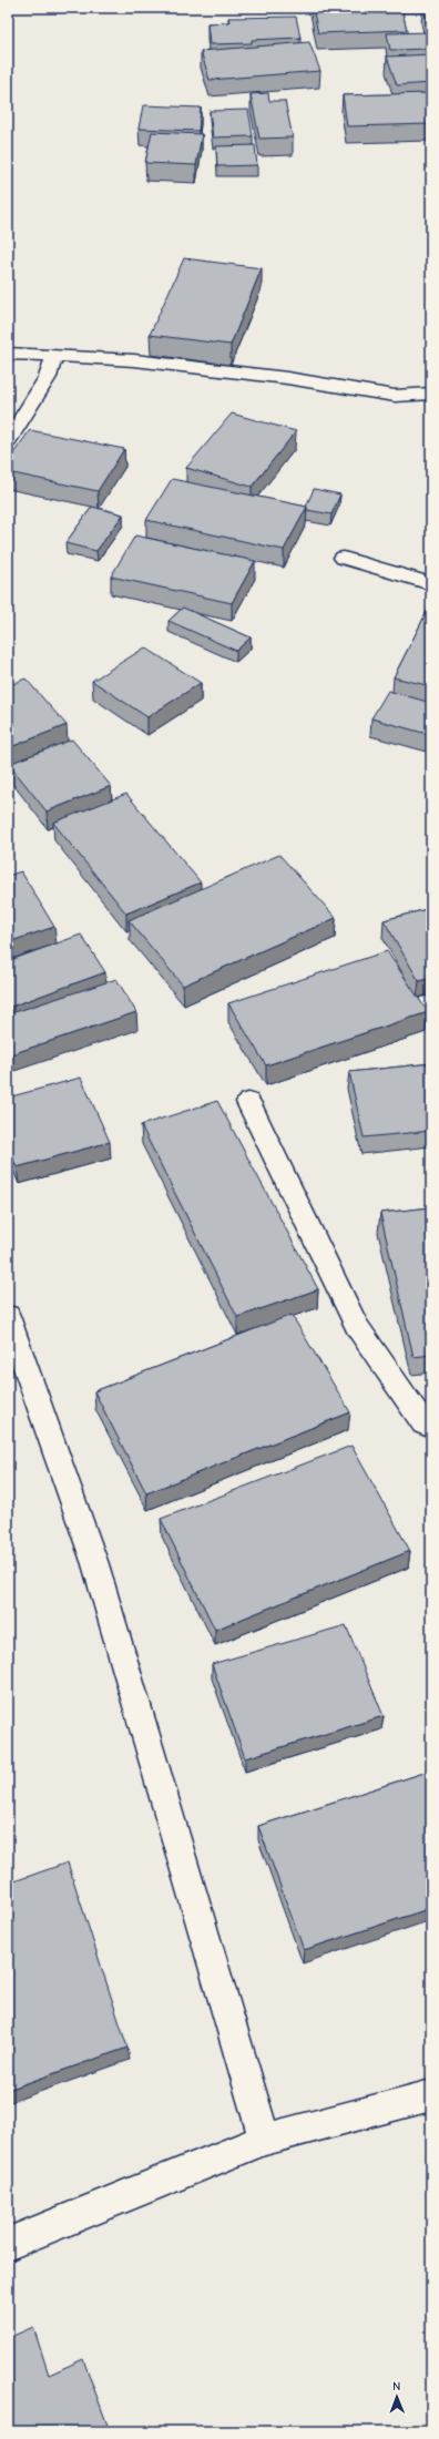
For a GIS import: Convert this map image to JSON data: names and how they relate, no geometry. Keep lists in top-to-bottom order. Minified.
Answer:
{"north":"top"}
